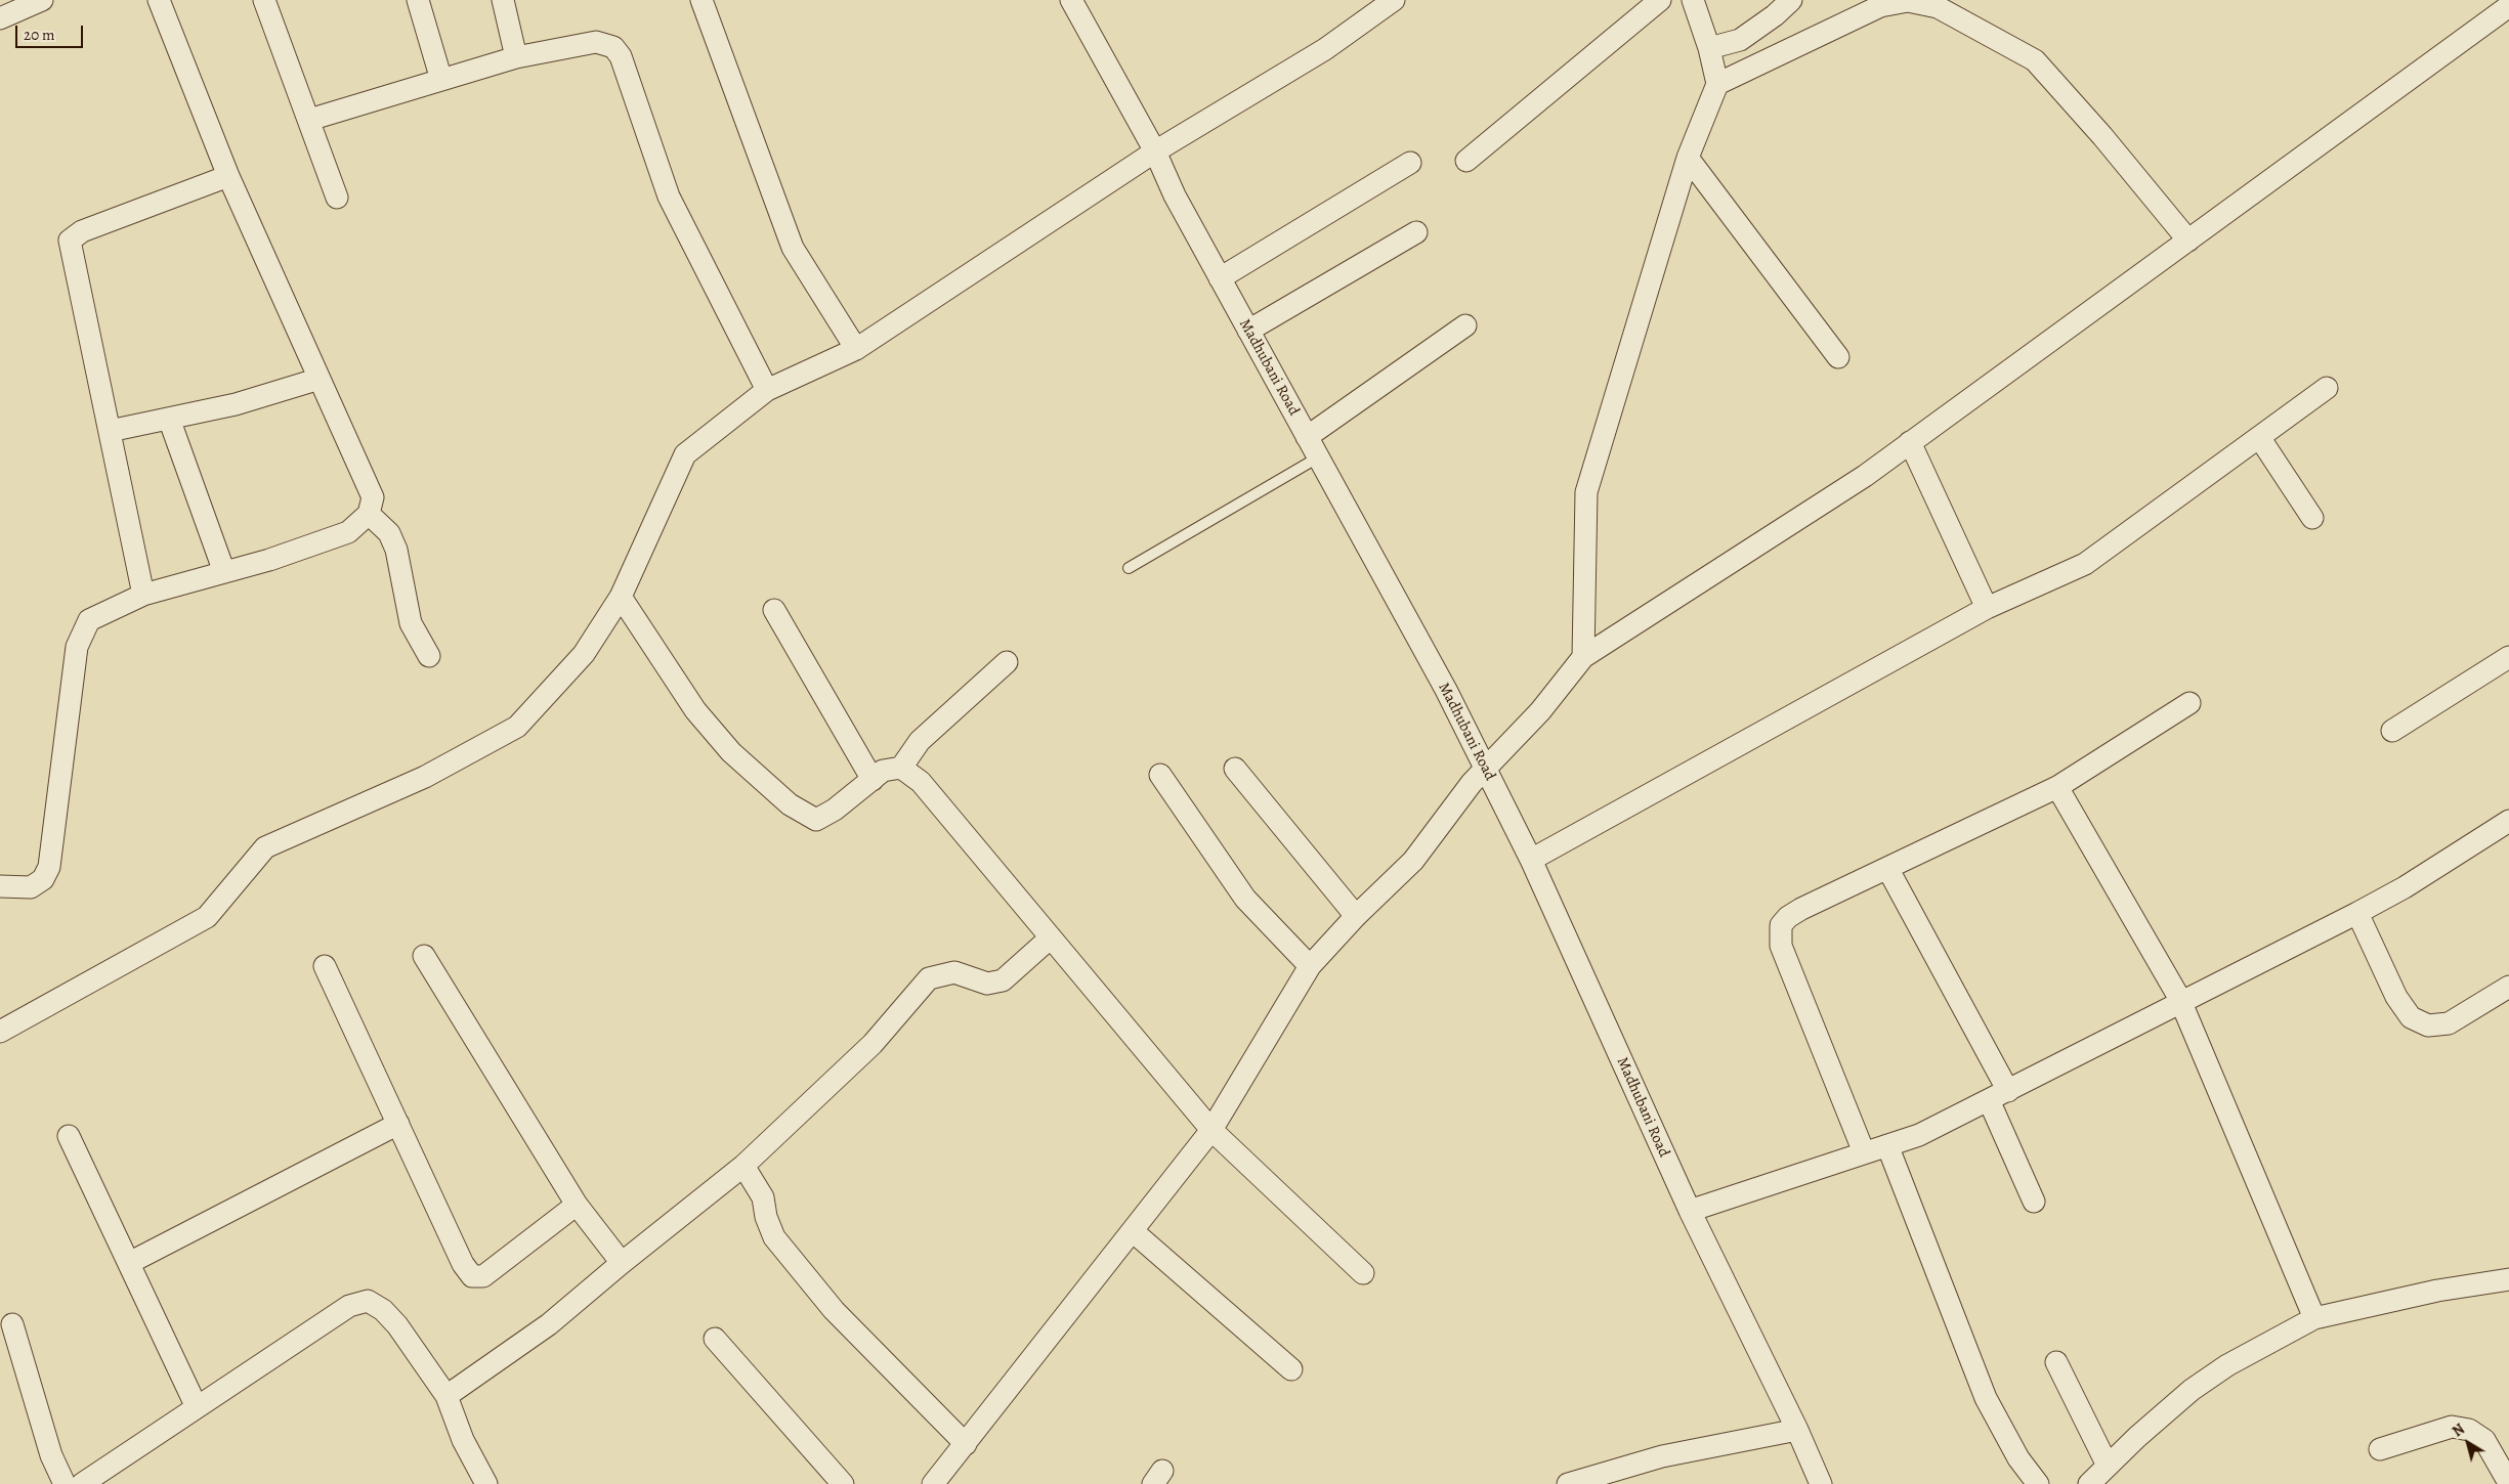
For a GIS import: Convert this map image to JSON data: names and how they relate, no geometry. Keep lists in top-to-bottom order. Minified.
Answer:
{"streets":{"street":["Madhubani Road"]},"scale_bar":"20 m","north":"top left"}
